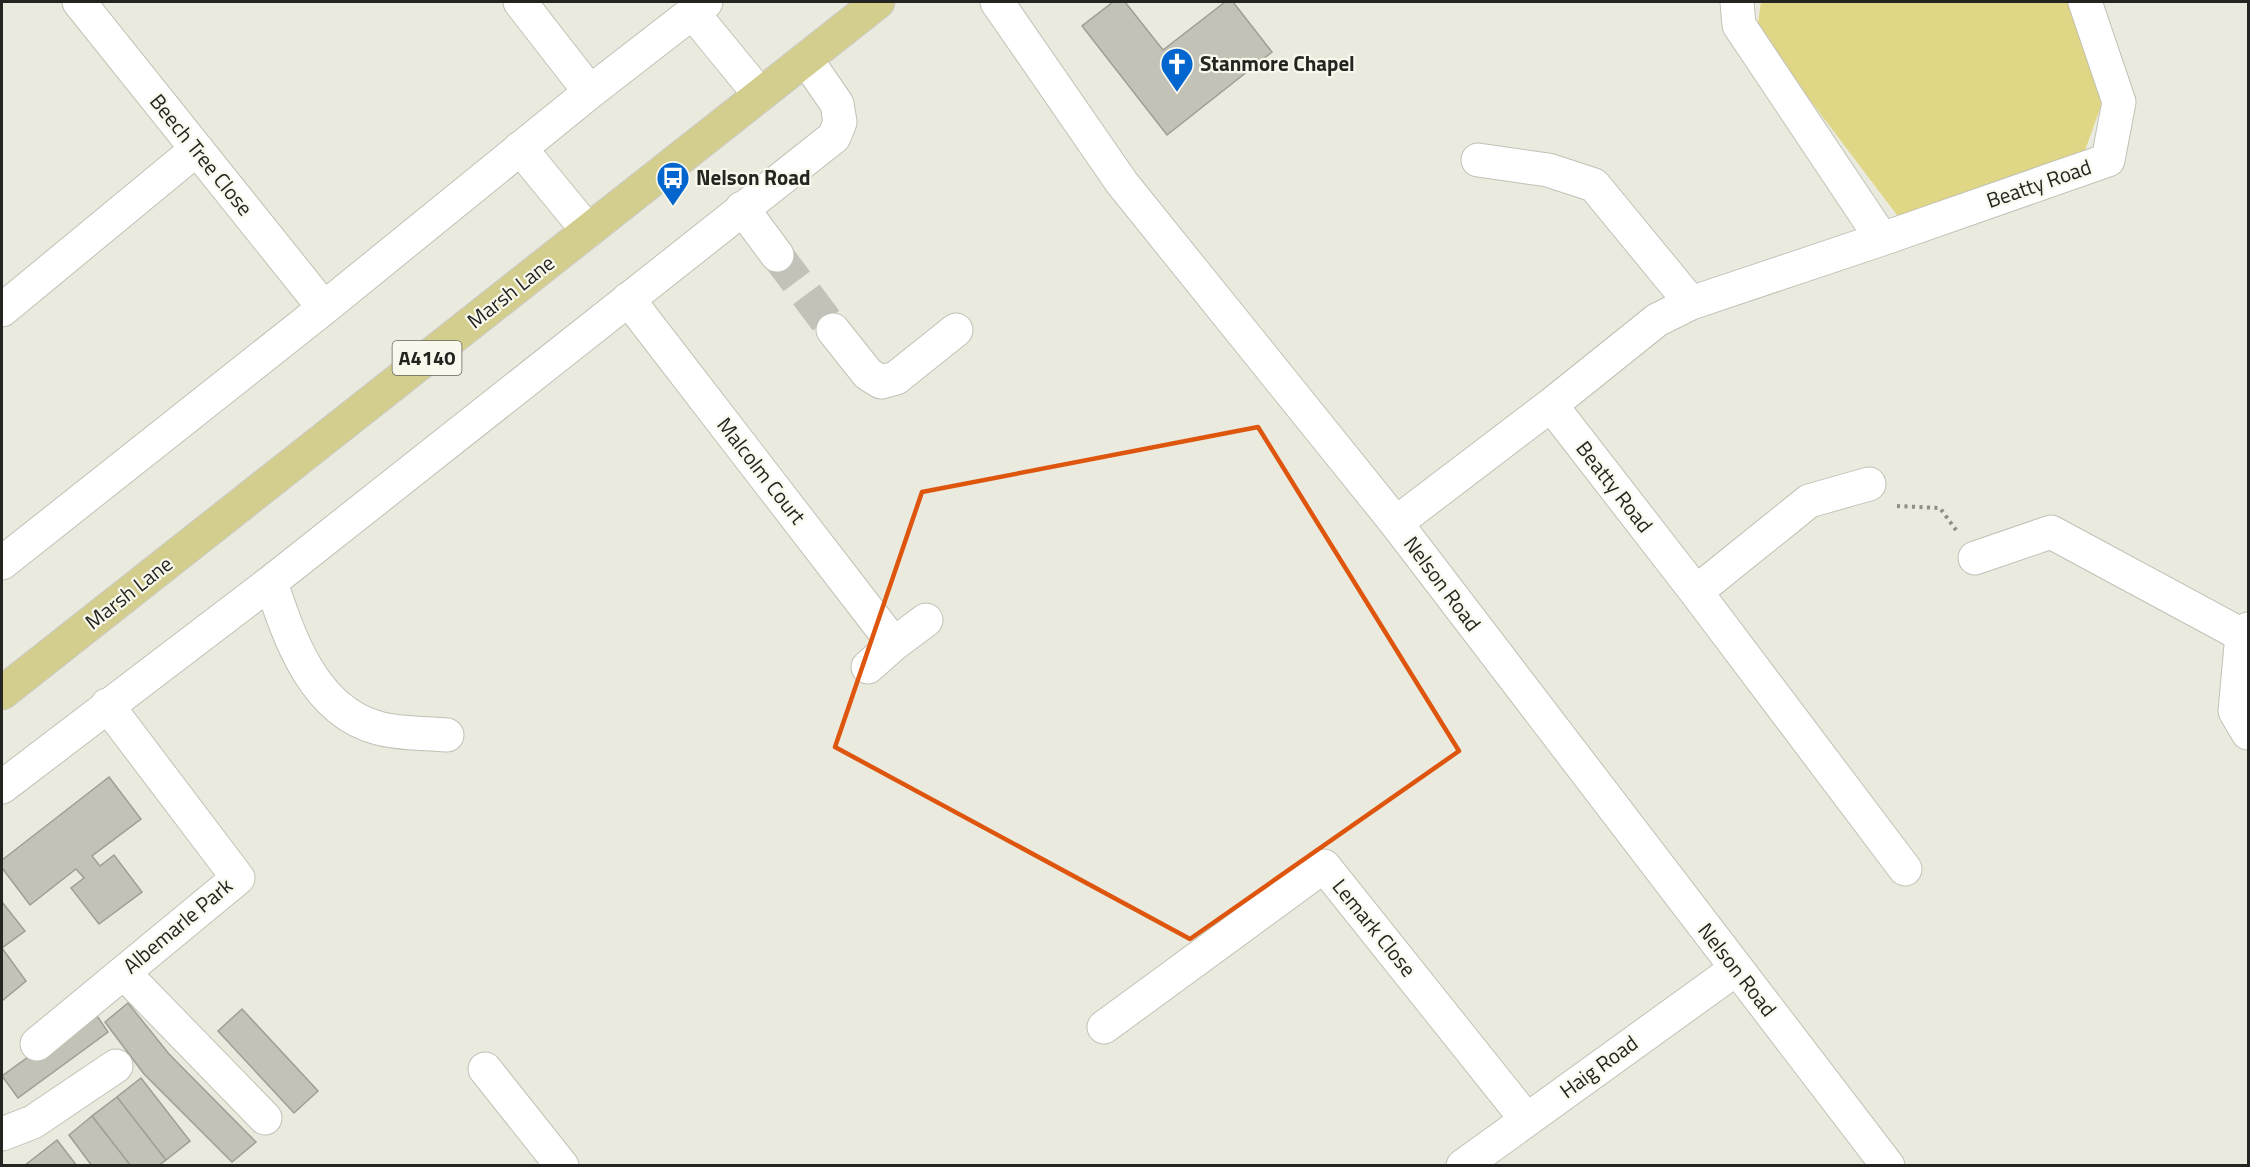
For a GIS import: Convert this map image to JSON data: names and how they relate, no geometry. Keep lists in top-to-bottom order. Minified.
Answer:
{"streets":{"main road":["Marsh Lane","A4140"],"street":["Beech Tree Close","Beatty Road","Malcolm Court","Nelson Road","Albemarle Park","Lemark Close","Haig Road"]},"crossings":[["Nelson Road","Haig Road"],["Lemark Close","Haig Road"]],"places":{"church":["Stanmore Chapel"],"bus stop":["Nelson Road"]}}
